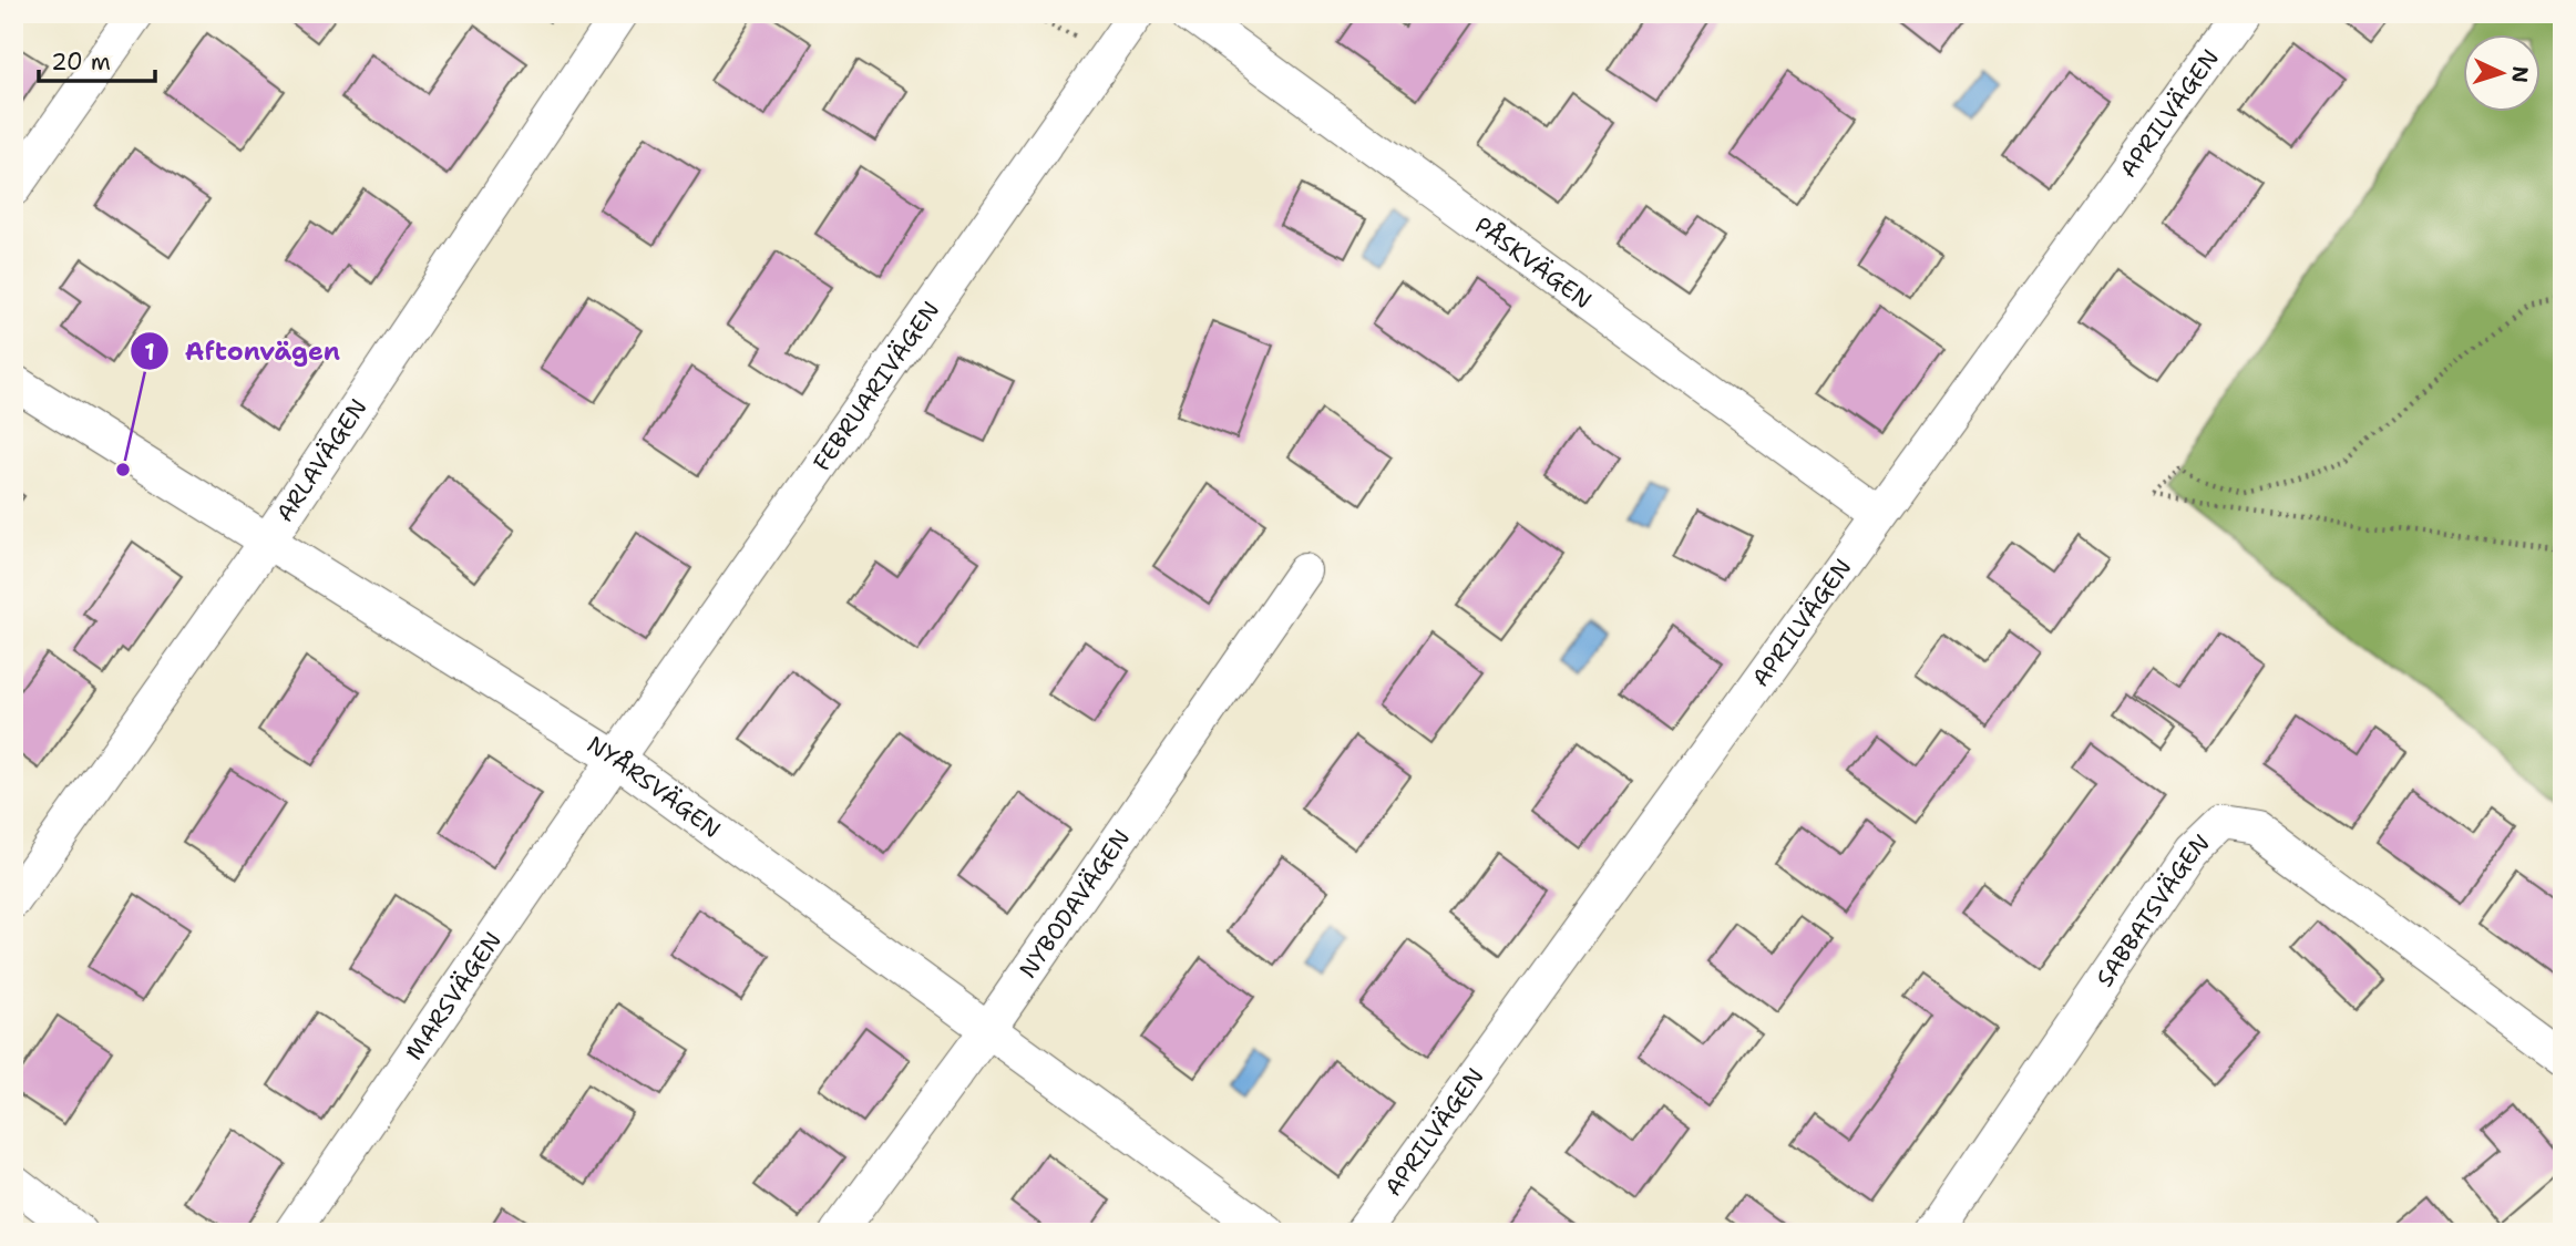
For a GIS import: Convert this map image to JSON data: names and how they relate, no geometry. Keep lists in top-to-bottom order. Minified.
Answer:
{"streets":{"street":["APRILVÄGEN","PÅSKVÄGEN","FEBRUARIVÄGEN","ARLAVÄGEN","NYÅRSVÄGEN","NYBODAVÄGEN","SABBATSVÄGEN","MARSVÄGEN"]},"crossings":[["APRILVÄGEN","PÅSKVÄGEN"],["FEBRUARIVÄGEN","NYÅRSVÄGEN"],["FEBRUARIVÄGEN","MARSVÄGEN"],["ARLAVÄGEN","NYÅRSVÄGEN"],["NYÅRSVÄGEN","NYBODAVÄGEN"],["NYÅRSVÄGEN","MARSVÄGEN"]],"places":["Aftonvägen"],"scale_bar":"20 m","north":"right"}
